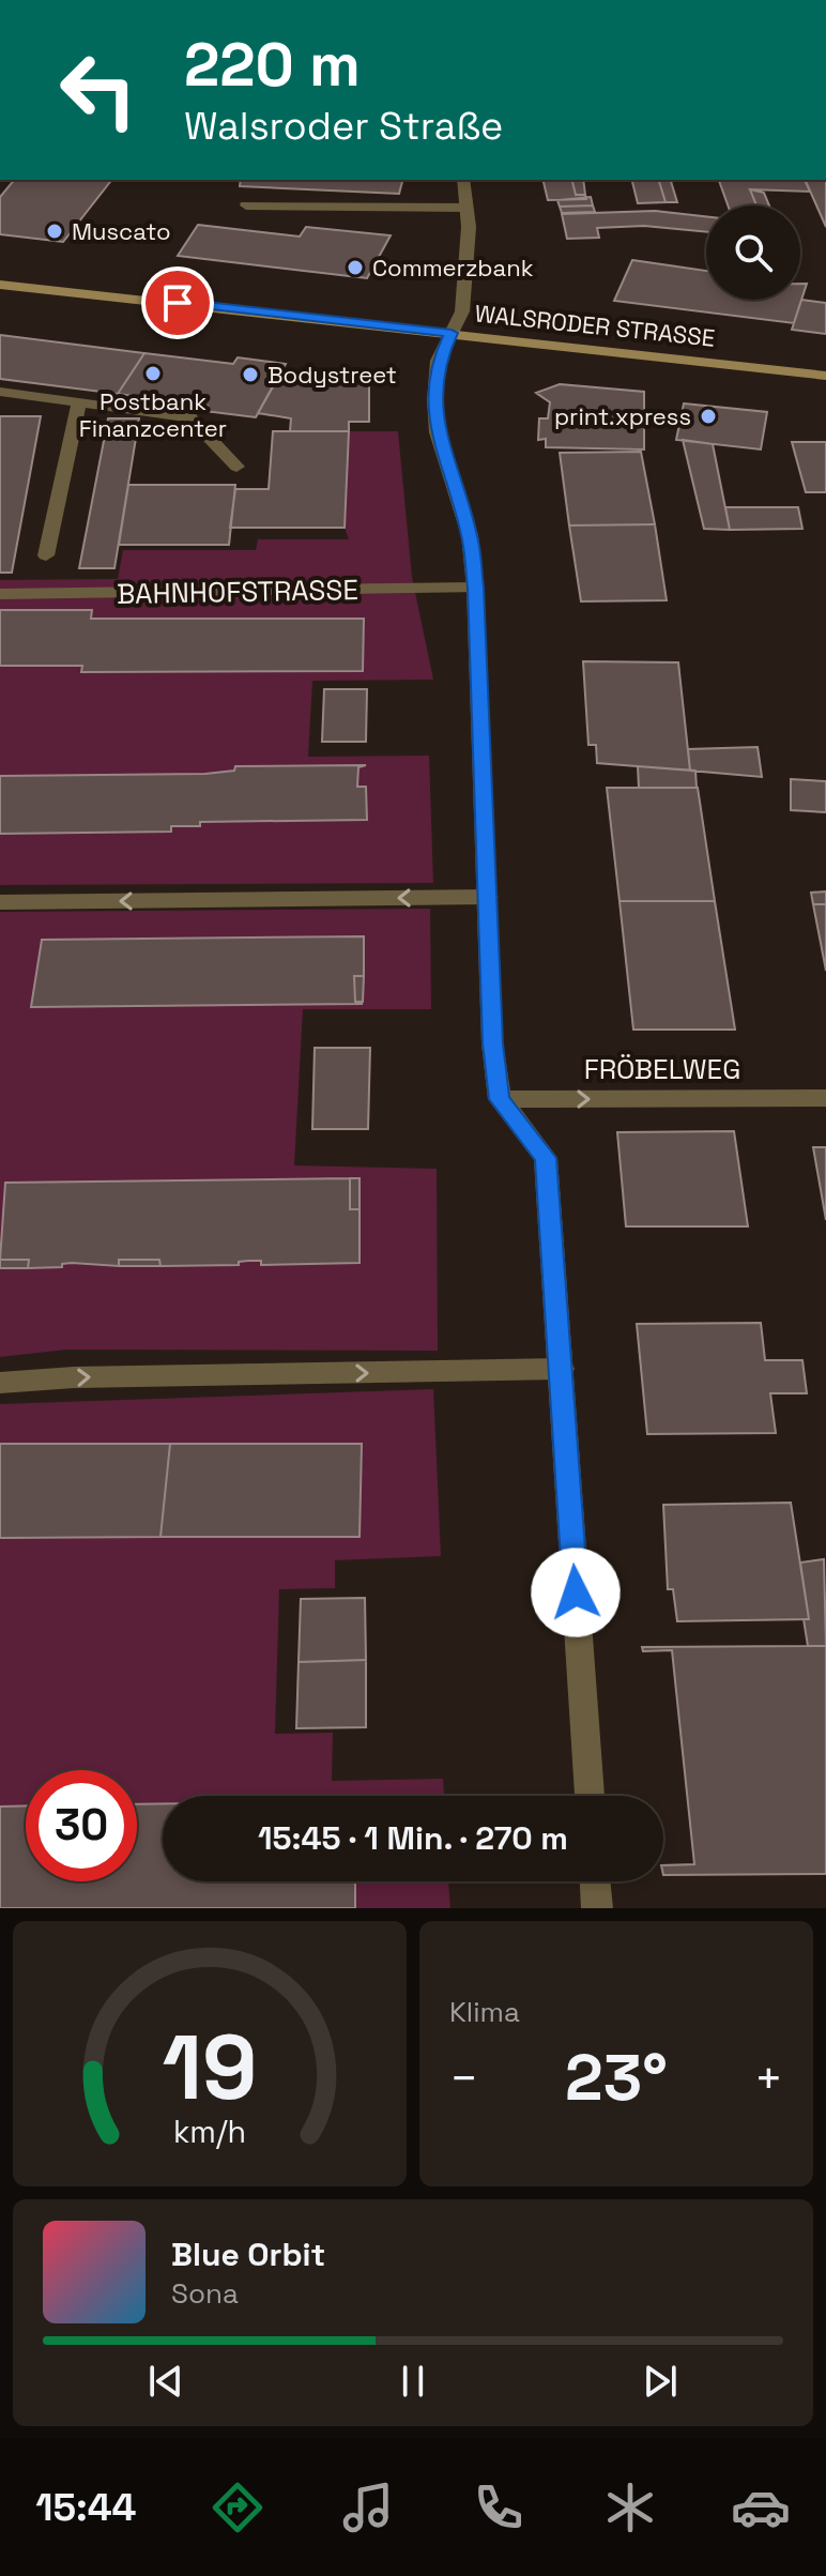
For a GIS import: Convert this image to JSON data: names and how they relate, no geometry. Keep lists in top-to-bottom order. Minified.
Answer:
{"streets":{"street":["WALSRODER STRASSE","BAHNHOFSTRASSE","FRÖBELWEG"]},"one_way":["FRÖBELWEG"],"places":["Muscato","Commerzbank","Postbank Finanzcenter","Bodystreet","print.xpress"],"page":{"turn":["220 m","Walsroder Straße"],"limit":"30","trip":"15:45 · 1 Min. · 270 m","tile":"Klima","heat":["−","23°","+"],"song":["Blue Orbit","Sona"],"tabs":"15:44","gauge":["19","km/h"]}}
